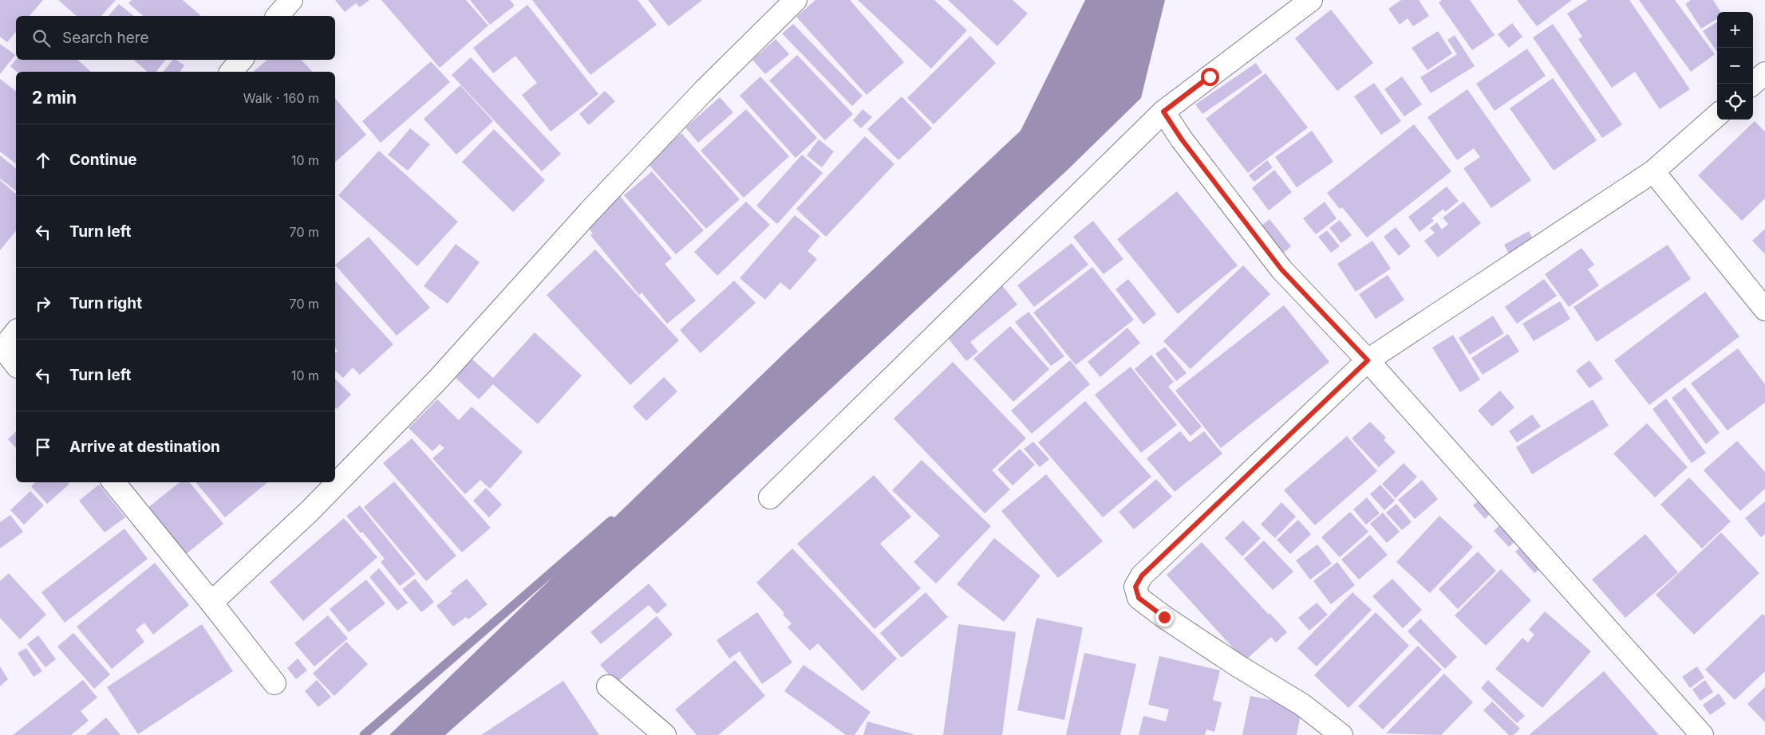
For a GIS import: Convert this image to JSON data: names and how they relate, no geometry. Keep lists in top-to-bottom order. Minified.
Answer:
{"page":{"map_buttons":["+","−"],"search":"Search here","heading":["2 min","Walk · 160 m"],"list":[["Continue","10 m"],["Turn left","70 m"],["Turn right","70 m"],["Turn left","10 m"],"Arrive at destination"]}}
